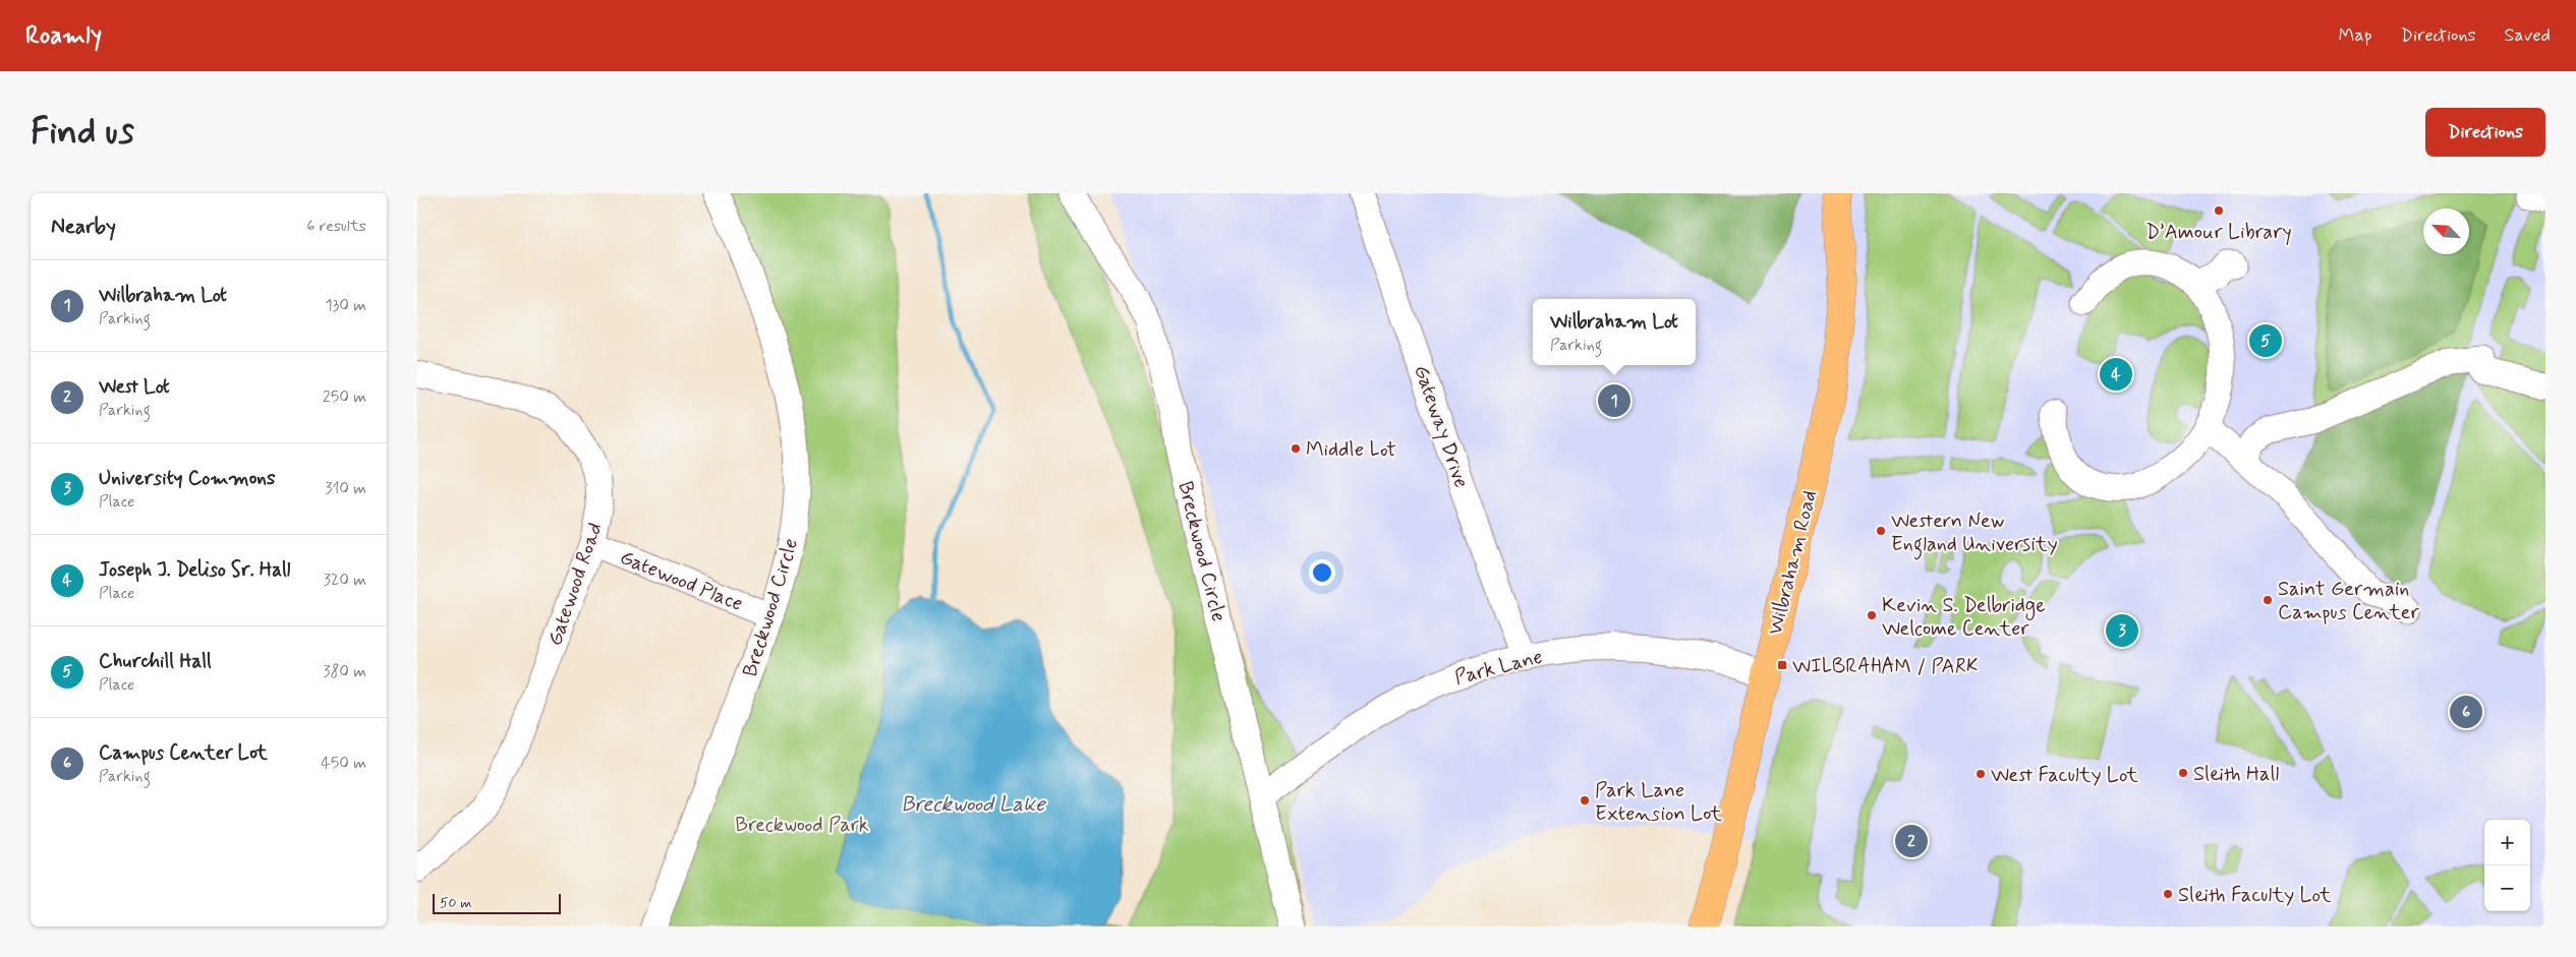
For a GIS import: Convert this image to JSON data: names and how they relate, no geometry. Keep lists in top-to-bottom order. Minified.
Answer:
{"streets":{"main road":["Wilbraham Road"],"street":["Gateway Drive","Breckwood Circle","Gatewood Place","Gatewood Road","Park Lane"]},"crossings":[["Gateway Drive","Park Lane"],["Breckwood Circle","Gatewood Place"],["Breckwood Circle","Park Lane"],["Wilbraham Road","Park Lane"],["Gatewood Place","Gatewood Road"]],"water":["Breckwood Lake"],"parks":["Breckwood Park"],"places":{"other":["D’Amour Library","Middle Lot","Western New England University","Saint Germain Campus Center","Kevin S. Delbridge Welcome Center","Sleith Hall","West Faculty Lot","Park Lane Extension Lot","Sleith Faculty Lot"],"transit":["WILBRAHAM / PARK"]},"scale_bar":"50 m","north":"top left","page":{"header":"Roamly","nav":["Map","Directions","Saved"],"buttons":"Directions","title":"Find us","heading":["Nearby","6 results"],"list":[{"mark":"1","name":"Wilbraham Lot","note":"Parking","value":"130 m"},{"mark":"2","name":"West Lot","note":"Parking","value":"250 m"},{"mark":"3","name":"University Commons","note":"Place","value":"310 m"},{"mark":"4","name":"Joseph J. Deliso Sr. Hall","note":"Place","value":"320 m"},{"mark":"5","name":"Churchill Hall","note":"Place","value":"380 m"},{"mark":"6","name":"Campus Center Lot","note":"Parking","value":"450 m"}],"popup":["Wilbraham Lot","Parking"],"pins":["5","4","1","3","6","2"],"map_buttons":["+","−"],"scale":"50 m"}}
